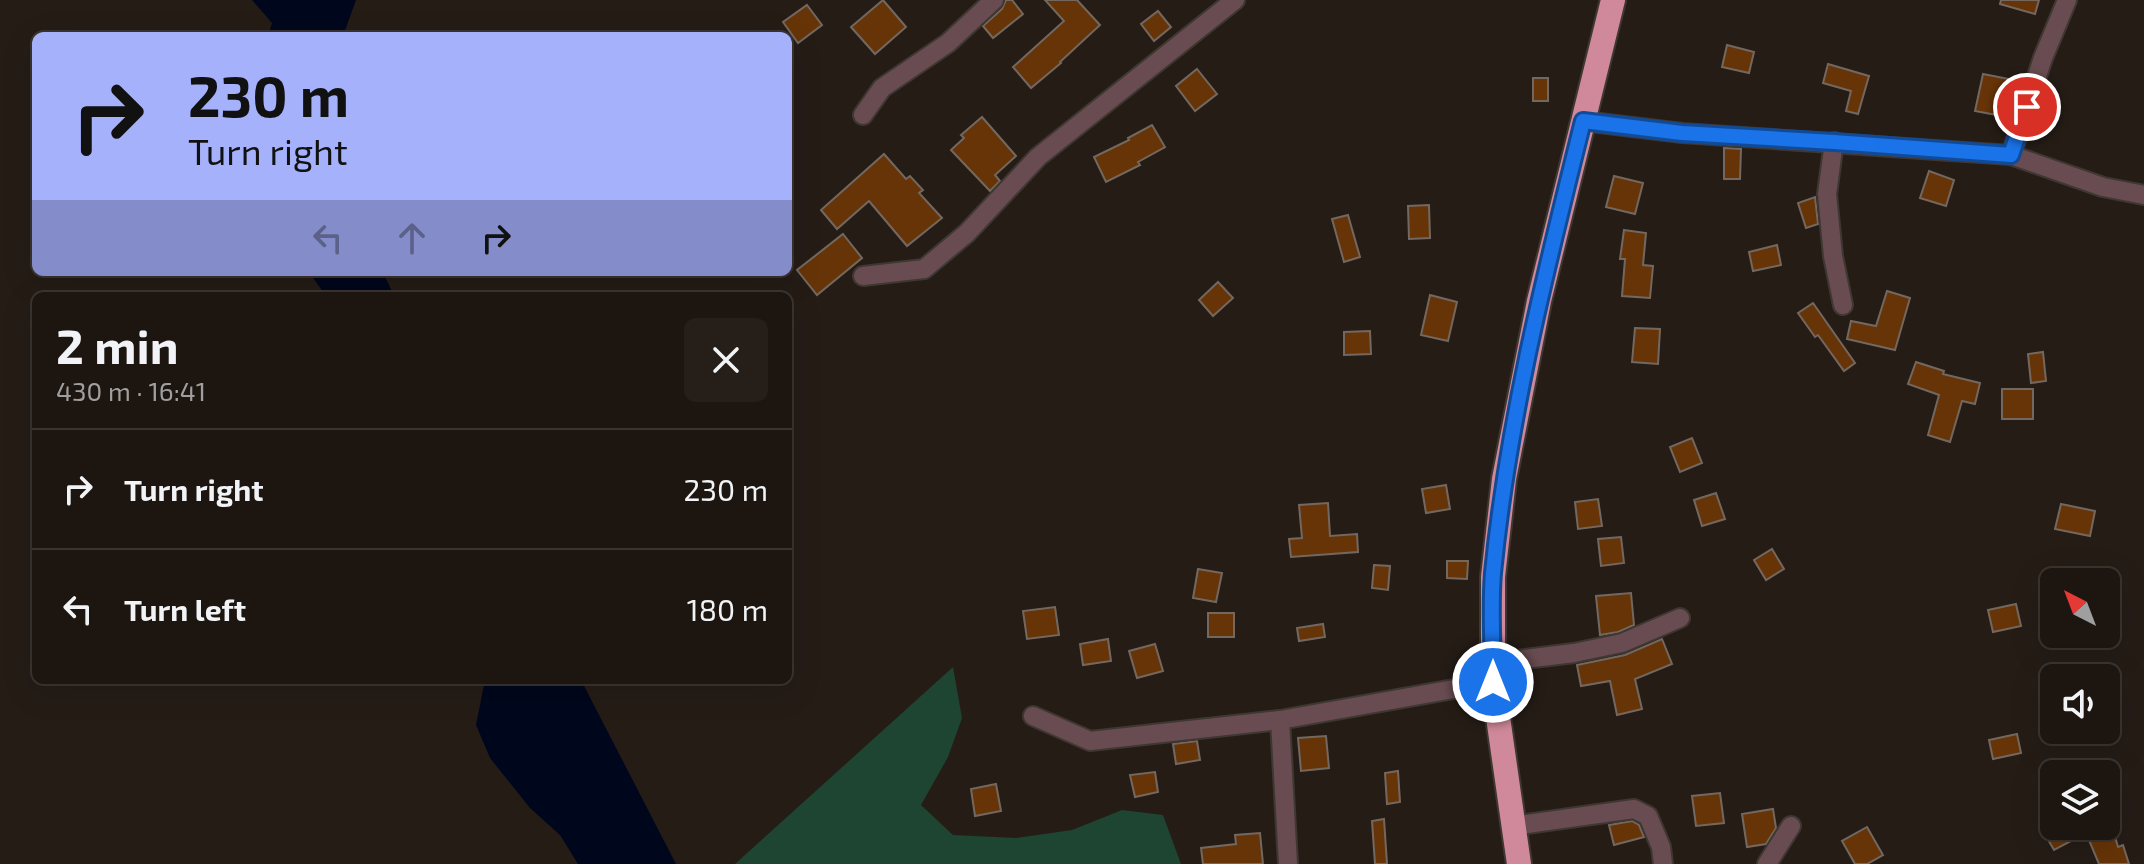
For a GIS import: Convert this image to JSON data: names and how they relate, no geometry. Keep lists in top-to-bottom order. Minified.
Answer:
{"north":"top left","page":{"turn":["230 m","Turn right"],"heading":["2 min","430 m · 16:41"],"list":[{"name":"Turn right","value":"230 m"},{"name":"Turn left","value":"180 m"}]}}
